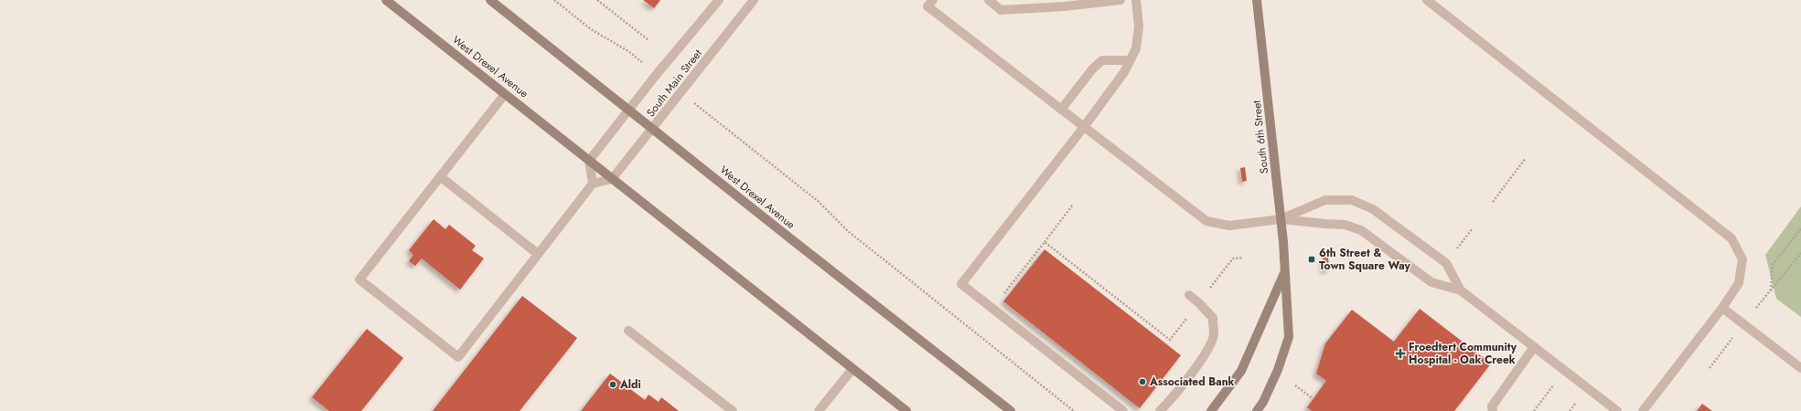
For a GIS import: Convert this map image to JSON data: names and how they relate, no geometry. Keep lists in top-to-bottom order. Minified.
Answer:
{"streets":{"street":["West Drexel Avenue","South Main Street","South 6th Street"]},"crossings":[["West Drexel Avenue","South Main Street"]],"places":{"transit":["6th Street & Town Square Way"],"health":["Froedtert Community Hospital - Oak Creek"],"other":["Associated Bank","Aldi"]}}
